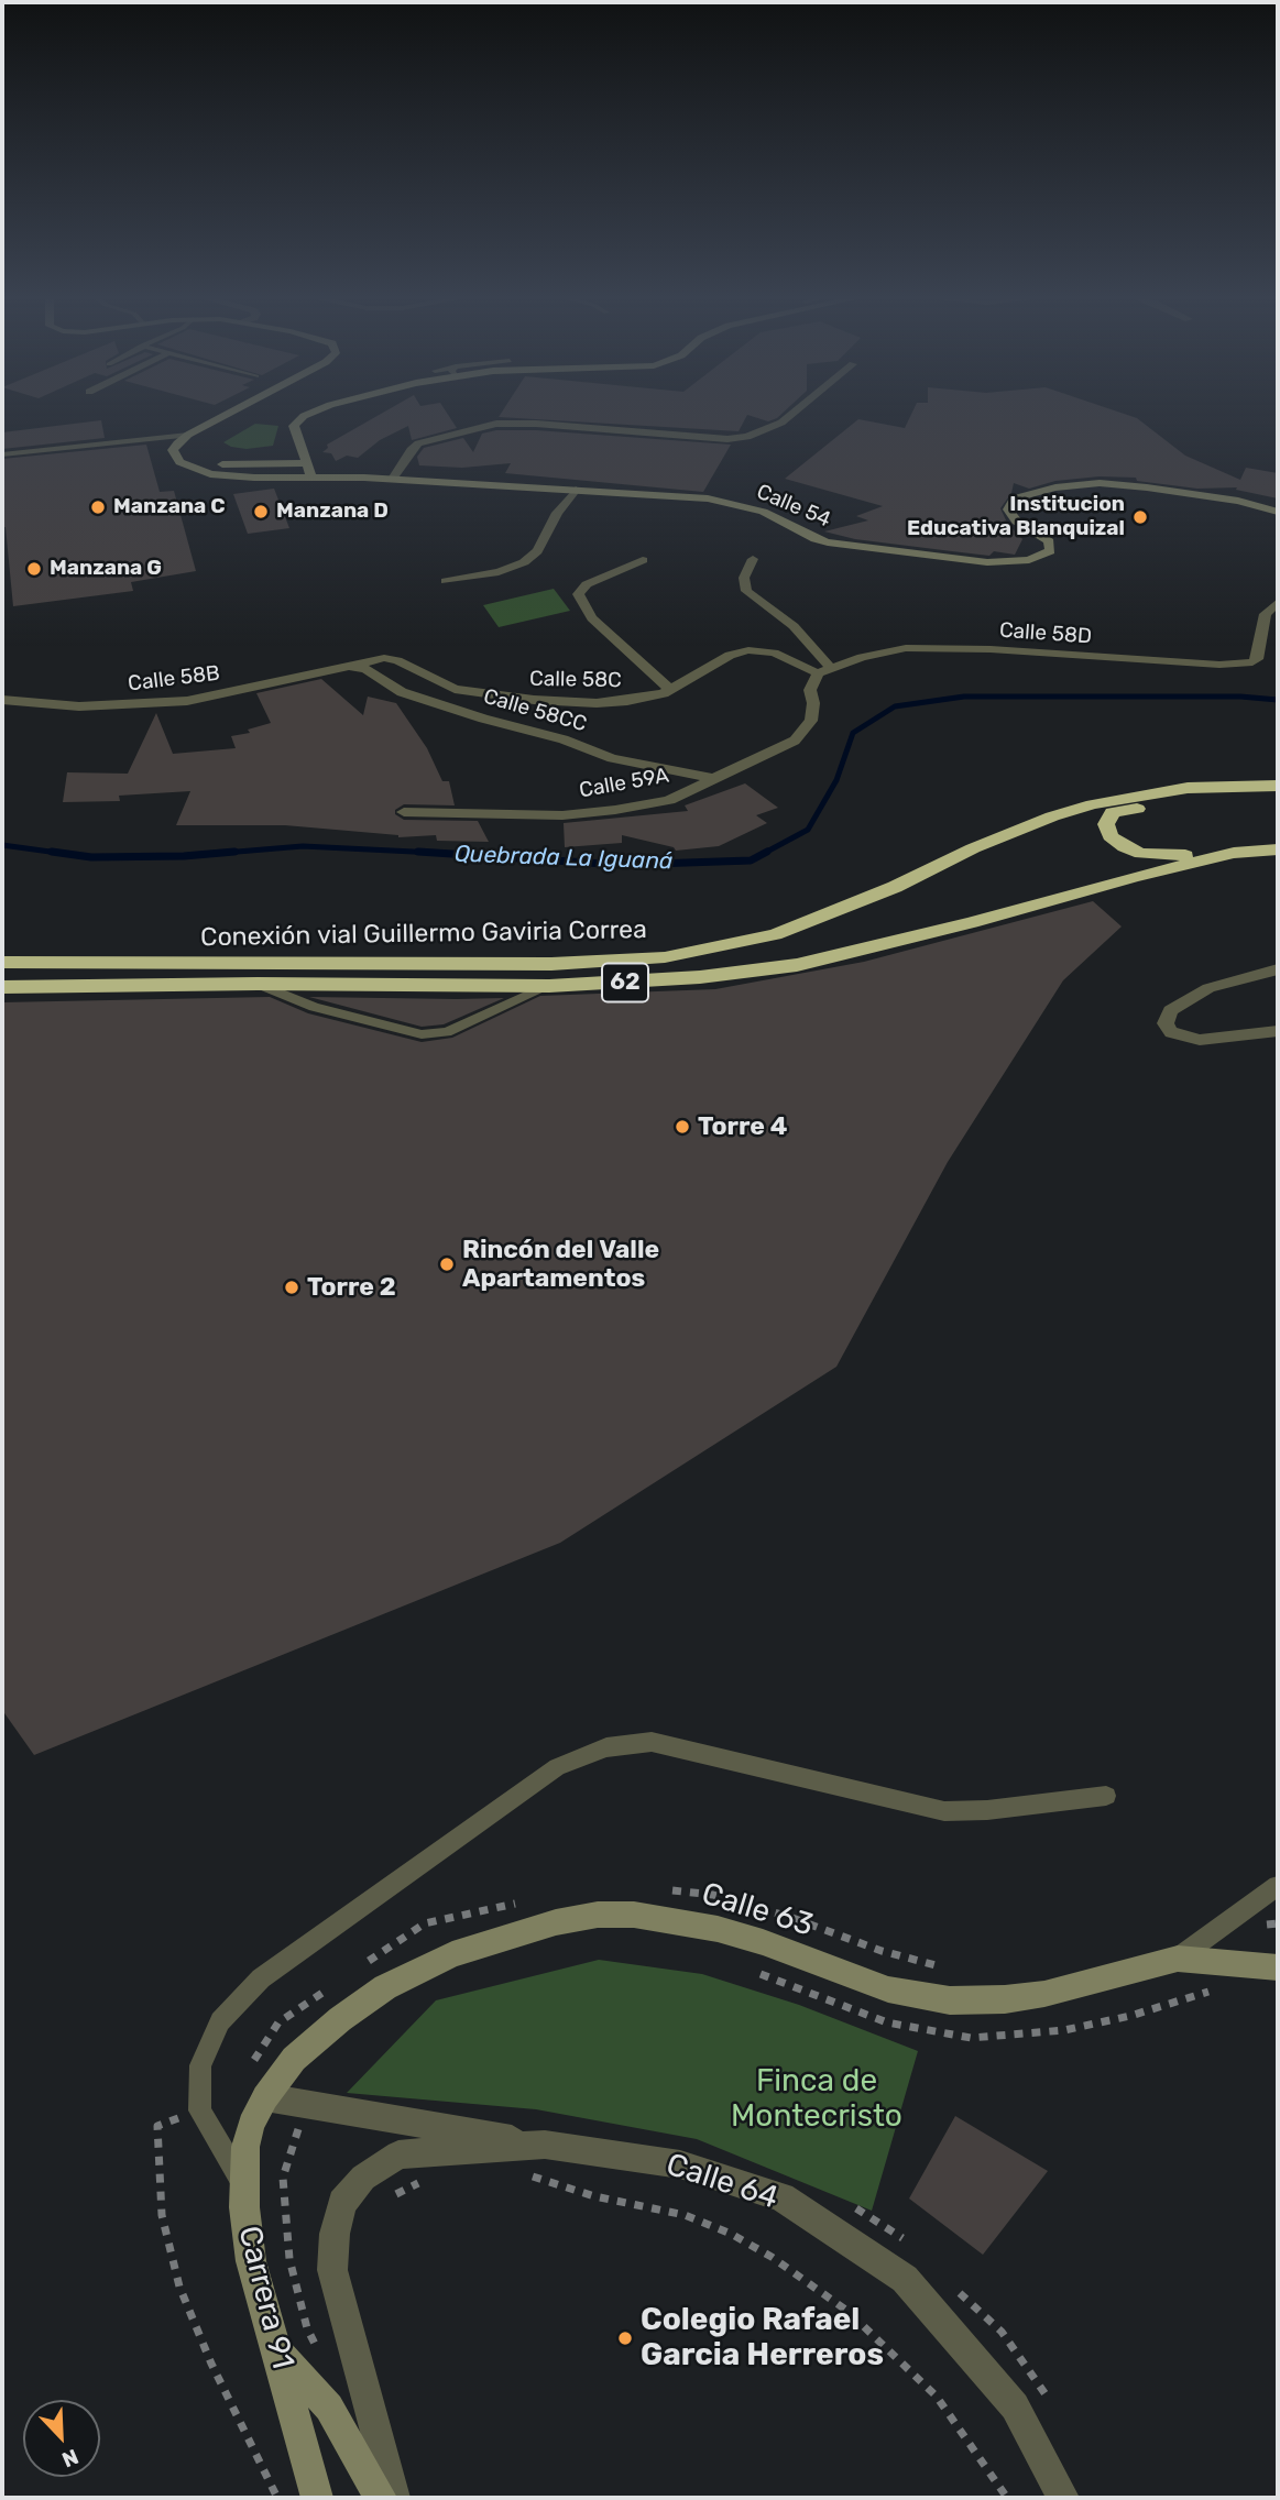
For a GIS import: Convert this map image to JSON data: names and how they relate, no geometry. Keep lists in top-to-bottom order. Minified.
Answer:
{"streets":{"highway":["Conexión vial Guillermo Gaviria Correa","62"],"street":["Calle 54","Calle 58D","Calle 58B","Calle 58C","Calle 58CC","Calle 59A","Calle 63","Calle 64","Carrera 91"]},"crossings":[["Calle 58B","Calle 58C"],["Calle 58B","Calle 58CC"],["Calle 58C","Calle 58CC"],["Calle 58C","Calle 59A"],["Calle 58CC","Calle 59A"],["Calle 63","Carrera 91"]],"water":["Quebrada La Iguaná"],"parks":["Finca de Montecristo"],"places":["Manzana C","Manzana D","Institucion Educativa Blanquizal","Manzana G","Torre 4","Rincón del Valle Apartamentos","Torre 2","Colegio Rafael Garcia Herreros"],"north":"bottom right"}
